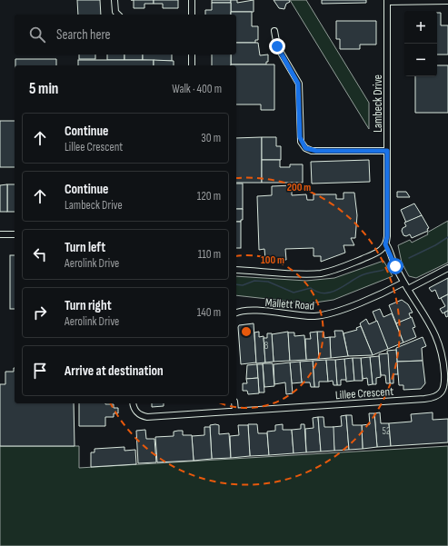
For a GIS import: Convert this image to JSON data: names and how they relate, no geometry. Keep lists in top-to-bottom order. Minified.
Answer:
{"streets":{"street":["Lambeck Drive","Mallett Road","Lillee Crescent"]},"crossings":[["Lambeck Drive","Lillee Crescent"],["Mallett Road","Lillee Crescent"]],"house_numbers":["8","52"],"page":{"map_buttons":["+","−"],"search":"Search here","heading":["5 min","Walk · 400 m"],"list":[["Continue","Lillee Crescent","30 m"],["Continue","Lambeck Drive","120 m"],["Turn left","Aerolink Drive","110 m"],["Turn right","Aerolink Drive","140 m"],"Arrive at destination"]},"rings":["200 m","100 m"]}
